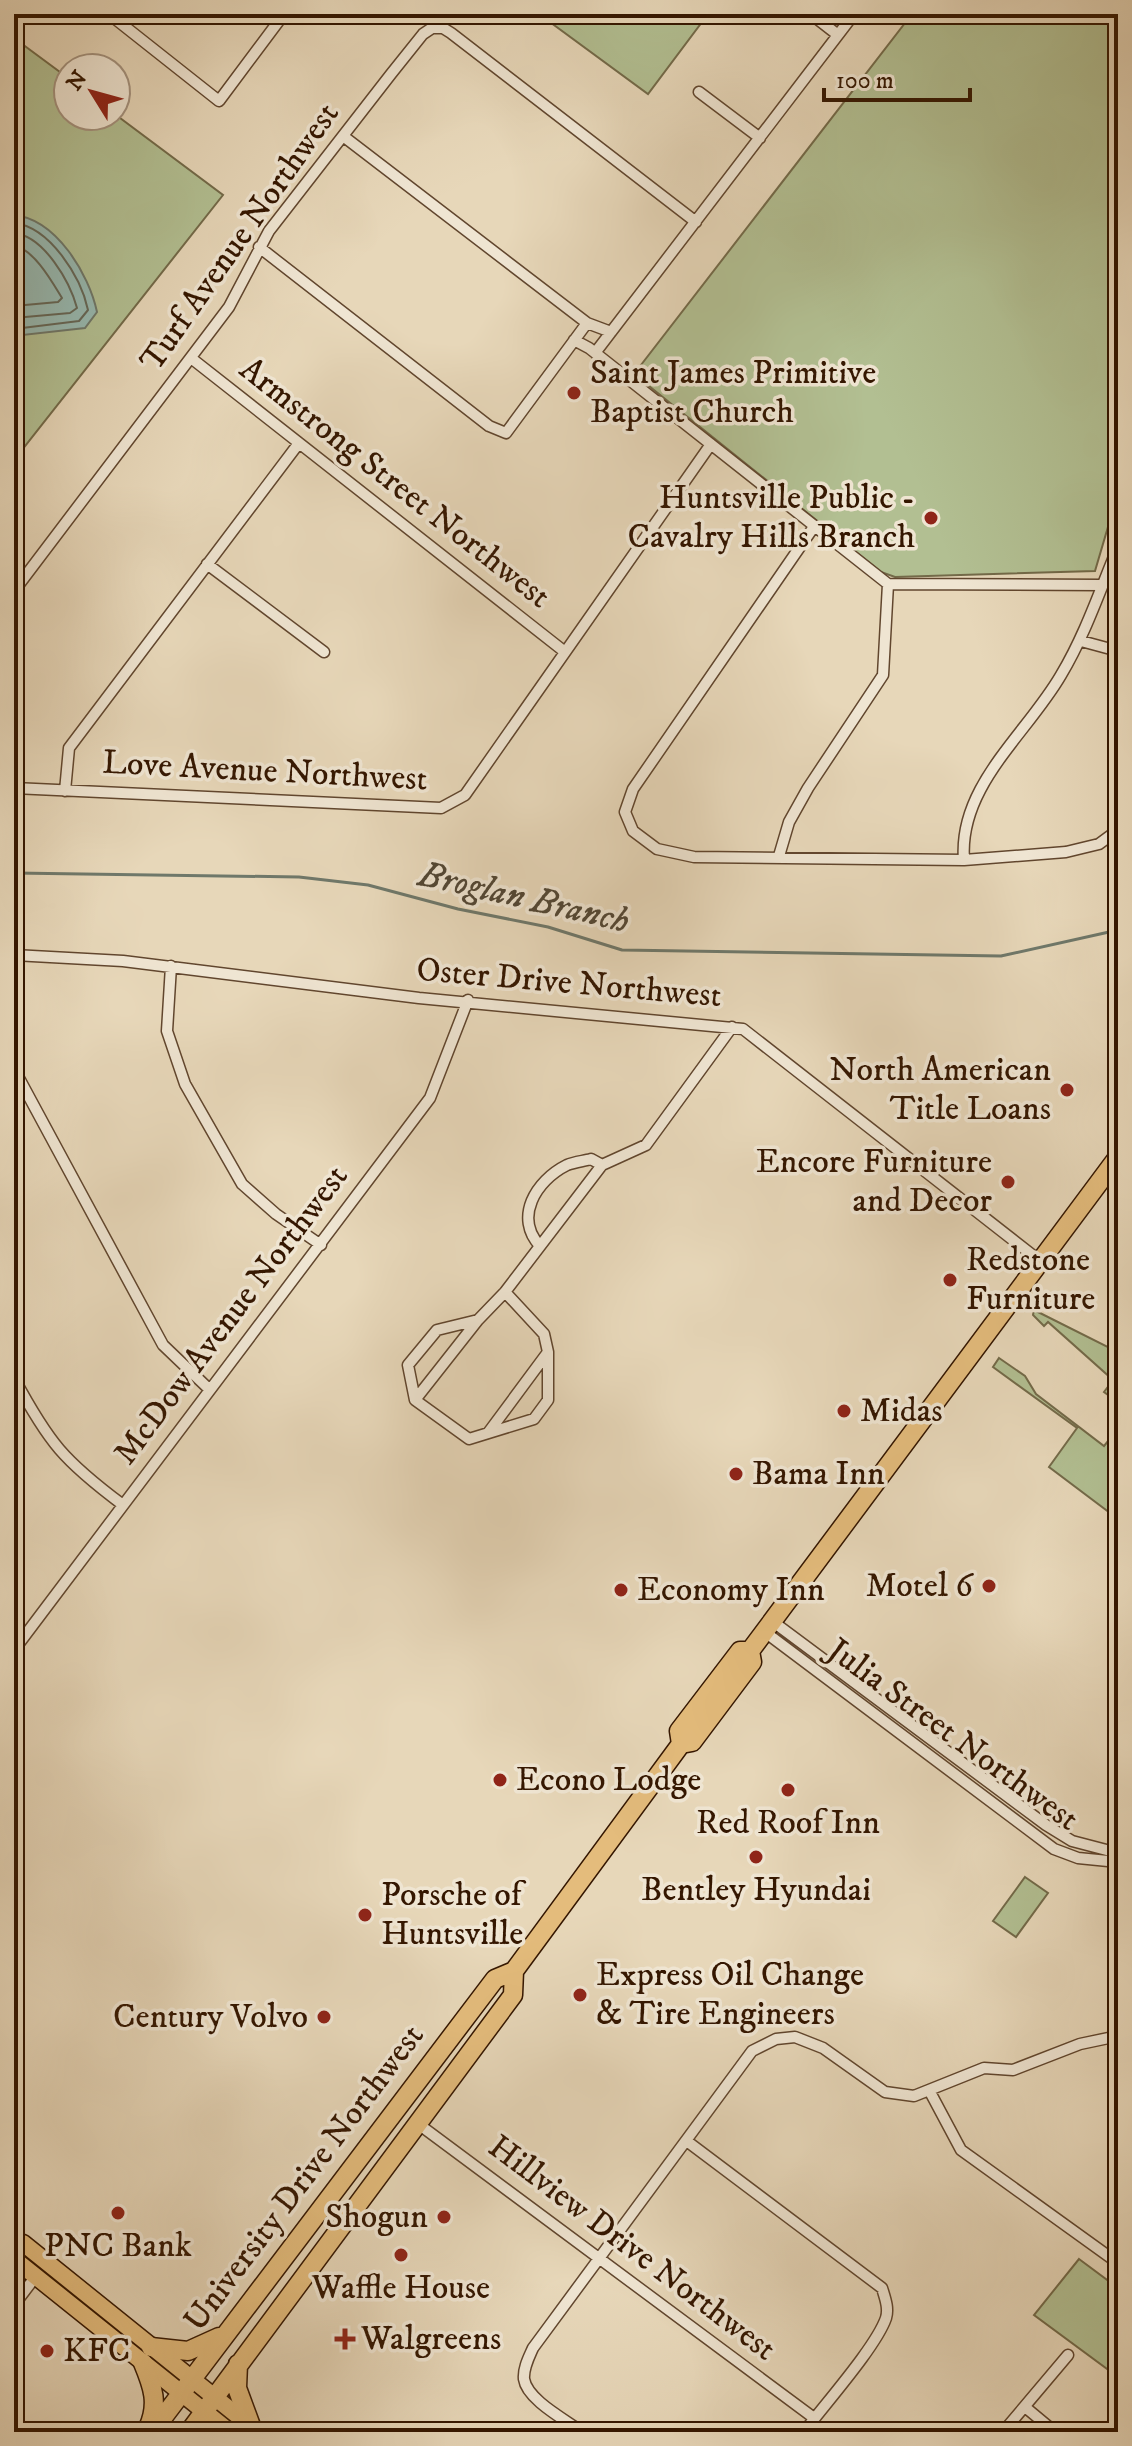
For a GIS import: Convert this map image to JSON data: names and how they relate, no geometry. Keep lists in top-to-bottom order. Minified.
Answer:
{"streets":{"highway":["University Drive Northwest"],"street":["Turf Avenue Northwest","Armstrong Street Northwest","Love Avenue Northwest","Oster Drive Northwest","McDow Avenue Northwest","Julia Street Northwest","Hillview Drive Northwest"]},"crossings":[["Turf Avenue Northwest","Armstrong Street Northwest"],["Armstrong Street Northwest","Love Avenue Northwest"],["Oster Drive Northwest","McDow Avenue Northwest"],["Oster Drive Northwest","University Drive Northwest"],["Julia Street Northwest","University Drive Northwest"],["University Drive Northwest","Hillview Drive Northwest"]],"water":["Broglan Branch"],"places":{"other":["Saint James Primitive Baptist Church","Huntsville Public - Cavalry Hills Branch","North American Title Loans","Encore Furniture and Decor","Redstone Furniture","Midas","Bama Inn","Motel 6","Economy Inn","Econo Lodge","Red Roof Inn","Bentley Hyundai","Porsche of Huntsville","Express Oil Change & Tire Engineers","Century Volvo","PNC Bank","Shogun","Waffle House","KFC"],"health":["Walgreens"]},"scale_bar":"100 m","north":"top left"}
